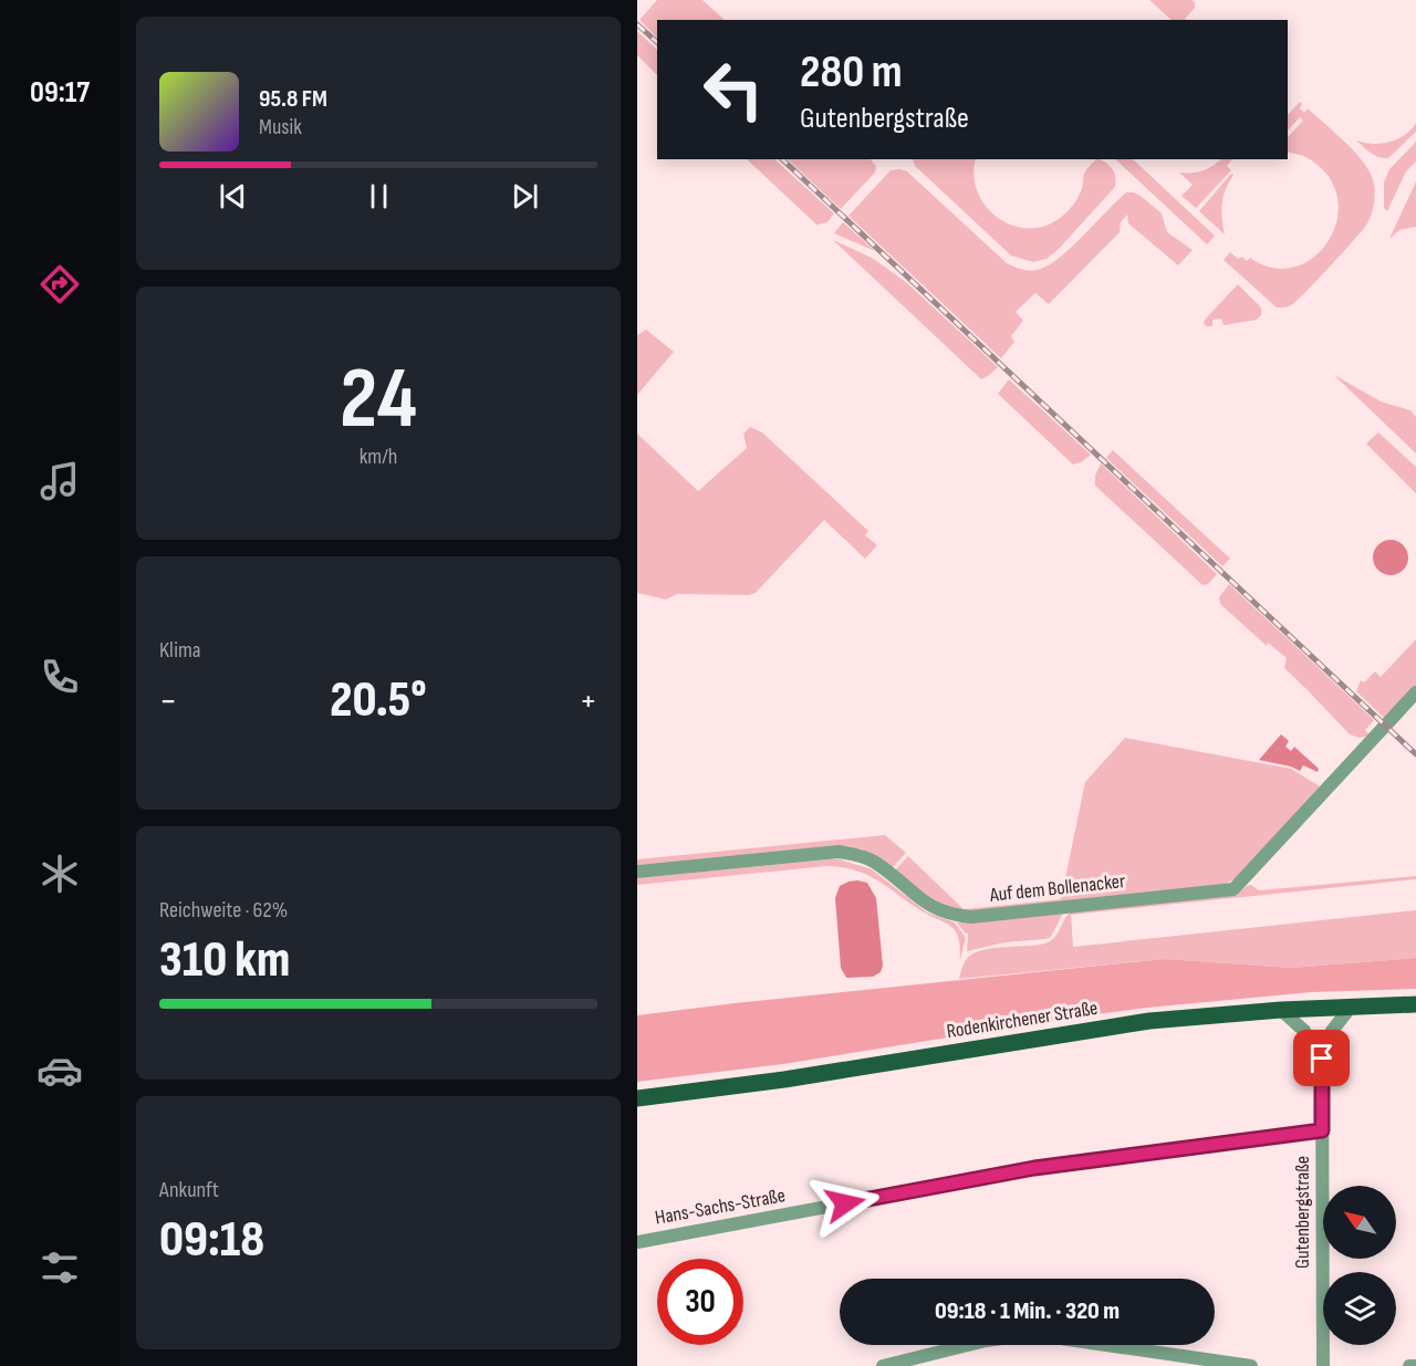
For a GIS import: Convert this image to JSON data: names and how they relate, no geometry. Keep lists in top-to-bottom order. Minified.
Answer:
{"streets":{"main road":["Rodenkirchener Straße"],"street":["Auf dem Bollenacker","Hans-Sachs-Straße","Gutenbergstraße"]},"crossings":[["Hans-Sachs-Straße","Gutenbergstraße"]],"north":"top left","page":{"tabs":"09:17","turn":["280 m","Gutenbergstraße"],"song":["95.8 FM","Musik"],"tile":[["24","km/h"],"Klima",["Reichweite · 62%","310 km"],["Ankunft","09:18"]],"heat":["−","20.5°","+"],"limit":"30","trip":"09:18 · 1 Min. · 320 m"}}
